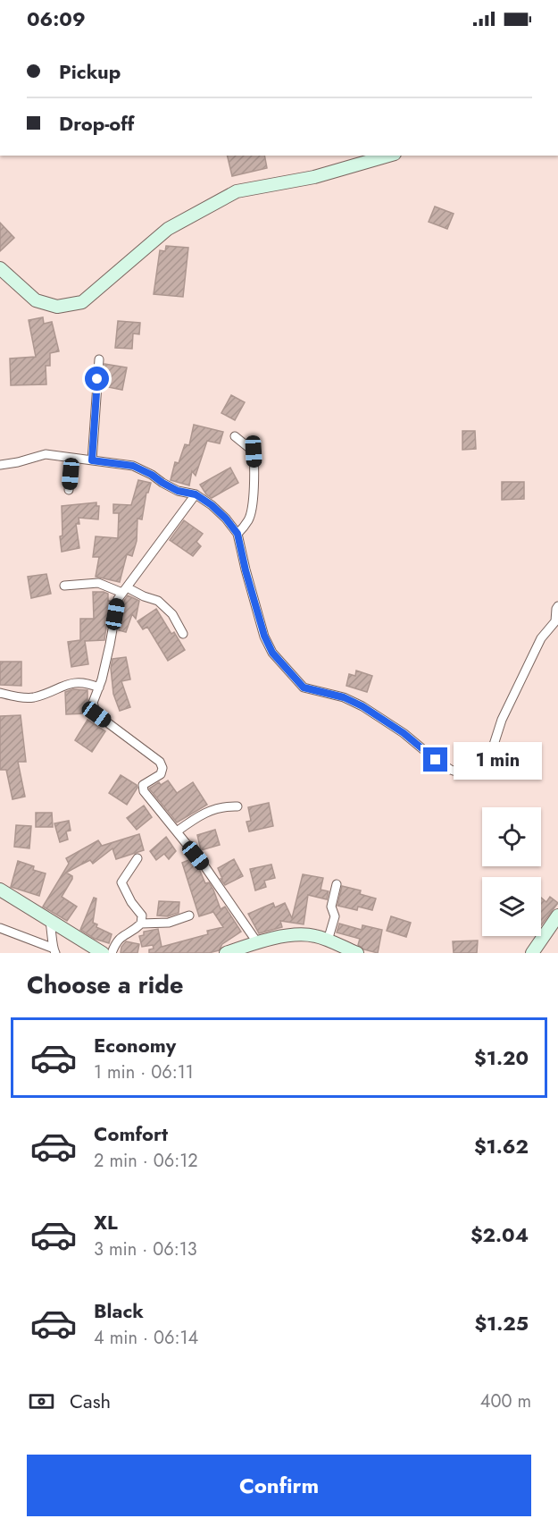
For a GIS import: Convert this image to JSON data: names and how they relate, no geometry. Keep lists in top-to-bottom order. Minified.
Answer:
{"page":{"status":"06:09","banner":["Pickup","Drop-off"],"bubble":"1 min","heading":"Choose a ride","list":[{"name":"Economy","note":"1 min · 06:11","value":"$1.20"},{"name":"Comfort","note":"2 min · 06:12","value":"$1.62"},{"name":"XL","note":"3 min · 06:13","value":"$2.04"},{"name":"Black","note":"4 min · 06:14","value":"$1.25"}],"pay":["Cash","400 m"],"buttons":"Confirm"}}
